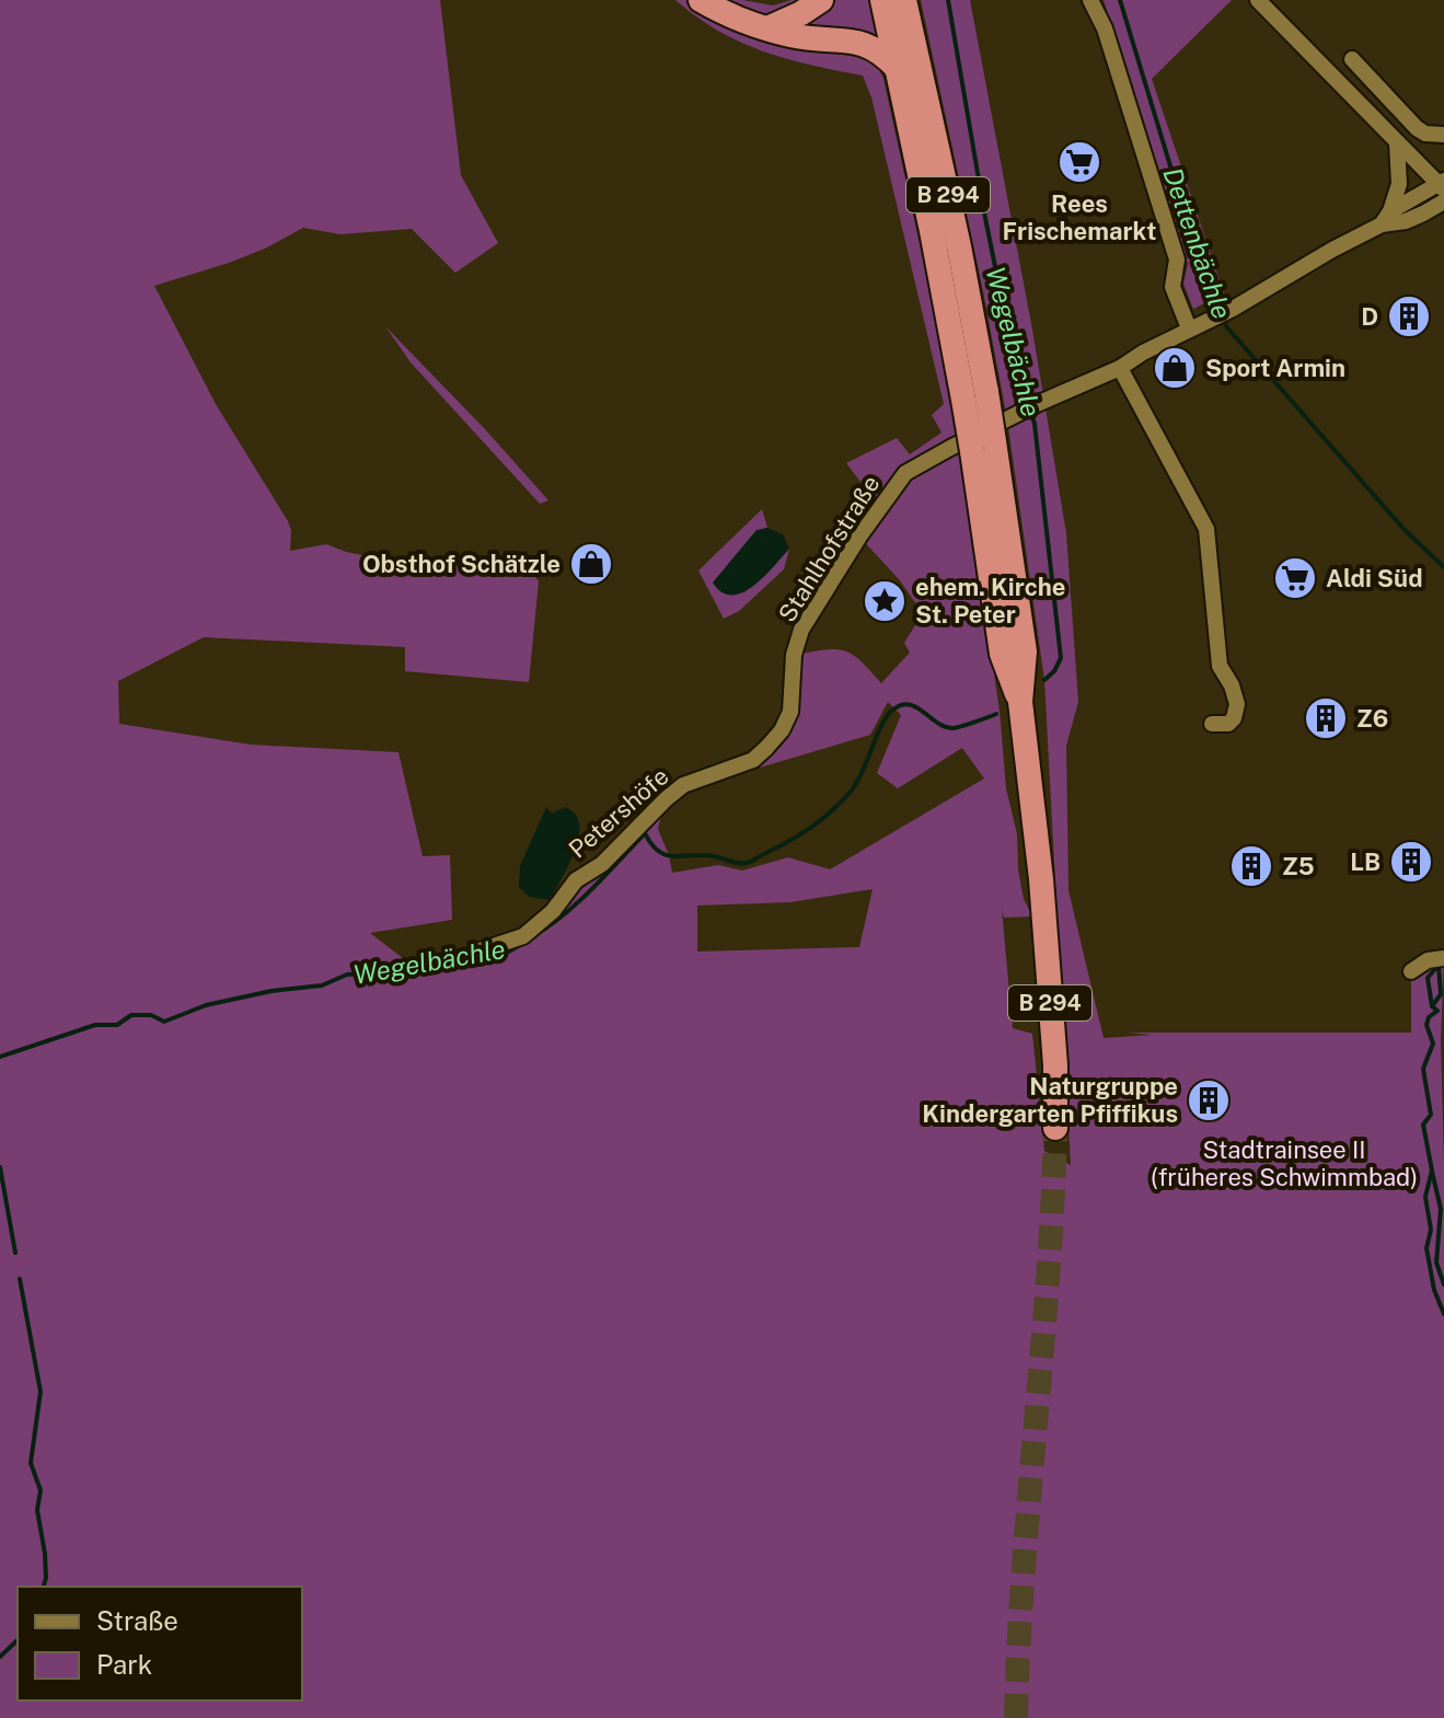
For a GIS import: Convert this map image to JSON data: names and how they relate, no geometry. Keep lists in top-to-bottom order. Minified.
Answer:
{"streets":{"highway":["B 294"],"street":["Stahlhofstraße","Petershöfe"]},"crossings":[["Stahlhofstraße","Petershöfe"]],"water":["Dettenbächle","Wegelbächle"],"parks":["Stadtrainsee II (früheres Schwimmbad)"],"places":{"supermarket":["Rees Frischemarkt","Aldi Süd"],"building":["D","Z6","LB","Z5","Naturgruppe Kindergarten Pfiffikus"],"shop":["Sport Armin","Obsthof Schätzle"],"place":["ehem. Kirche St. Peter"]},"legend":["Straße","Park"]}
